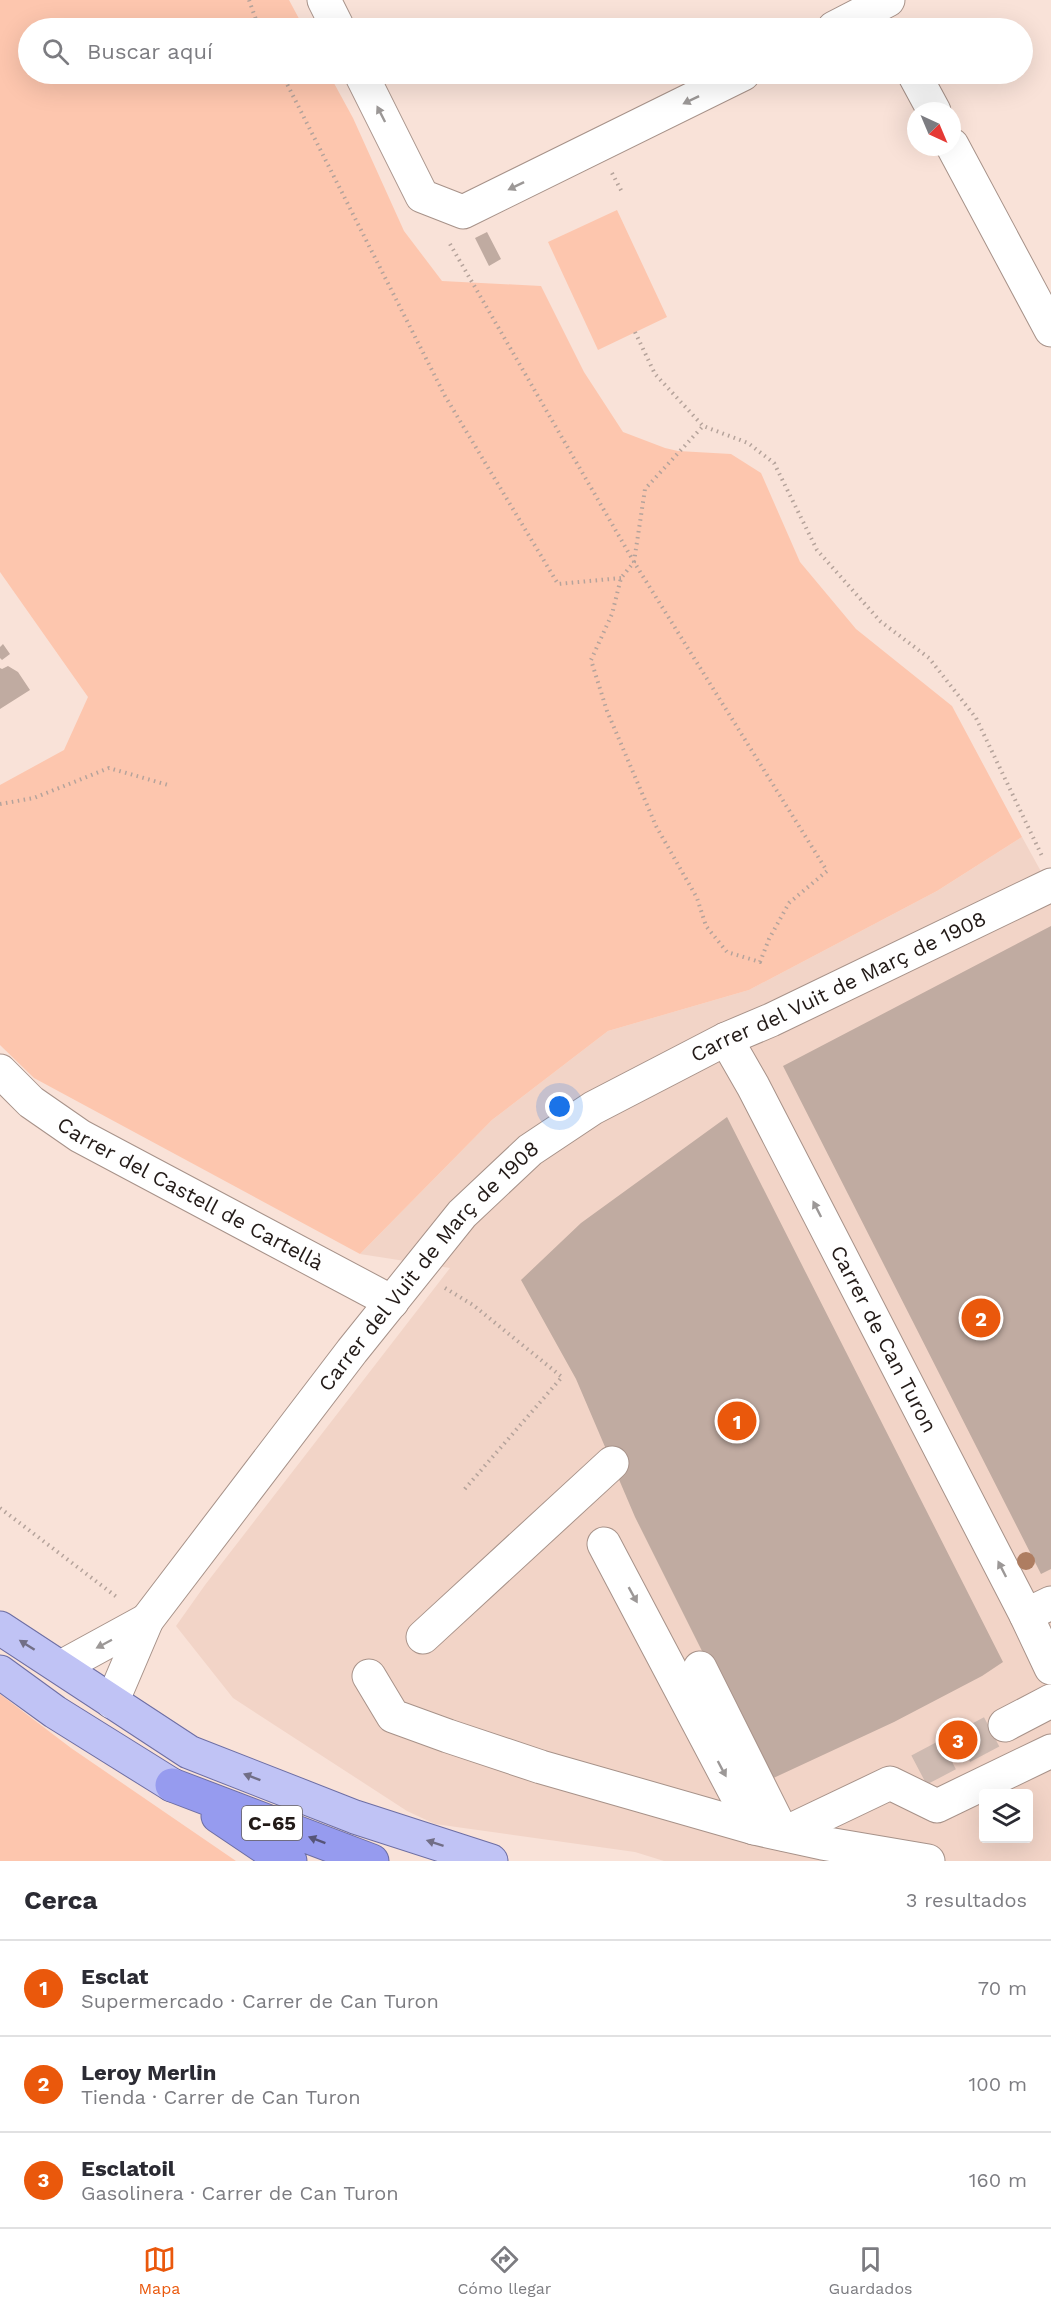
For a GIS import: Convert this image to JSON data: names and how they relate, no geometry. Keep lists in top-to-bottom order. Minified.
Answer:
{"streets":{"highway":["C-65"],"street":["Carrer del Vuit de Març de 1908","Carrer del Castell de Cartellà","Carrer de Can Turon"]},"crossings":[["Carrer del Vuit de Març de 1908","Carrer del Castell de Cartellà"],["Carrer del Vuit de Març de 1908","Carrer de Can Turon"]],"one_way":["Carrer de Can Turon"],"north":"bottom right","page":{"search":"Buscar aquí","pins":["2","1","3"],"heading":["Cerca","3 resultados"],"list":[{"mark":"1","name":"Esclat","note":"Supermercado · Carrer de Can Turon","value":"70 m"},{"mark":"2","name":"Leroy Merlin","note":"Tienda · Carrer de Can Turon","value":"100 m"},{"mark":"3","name":"Esclatoil","note":"Gasolinera · Carrer de Can Turon","value":"160 m"}],"nav":["Mapa","Cómo llegar","Guardados"]}}
